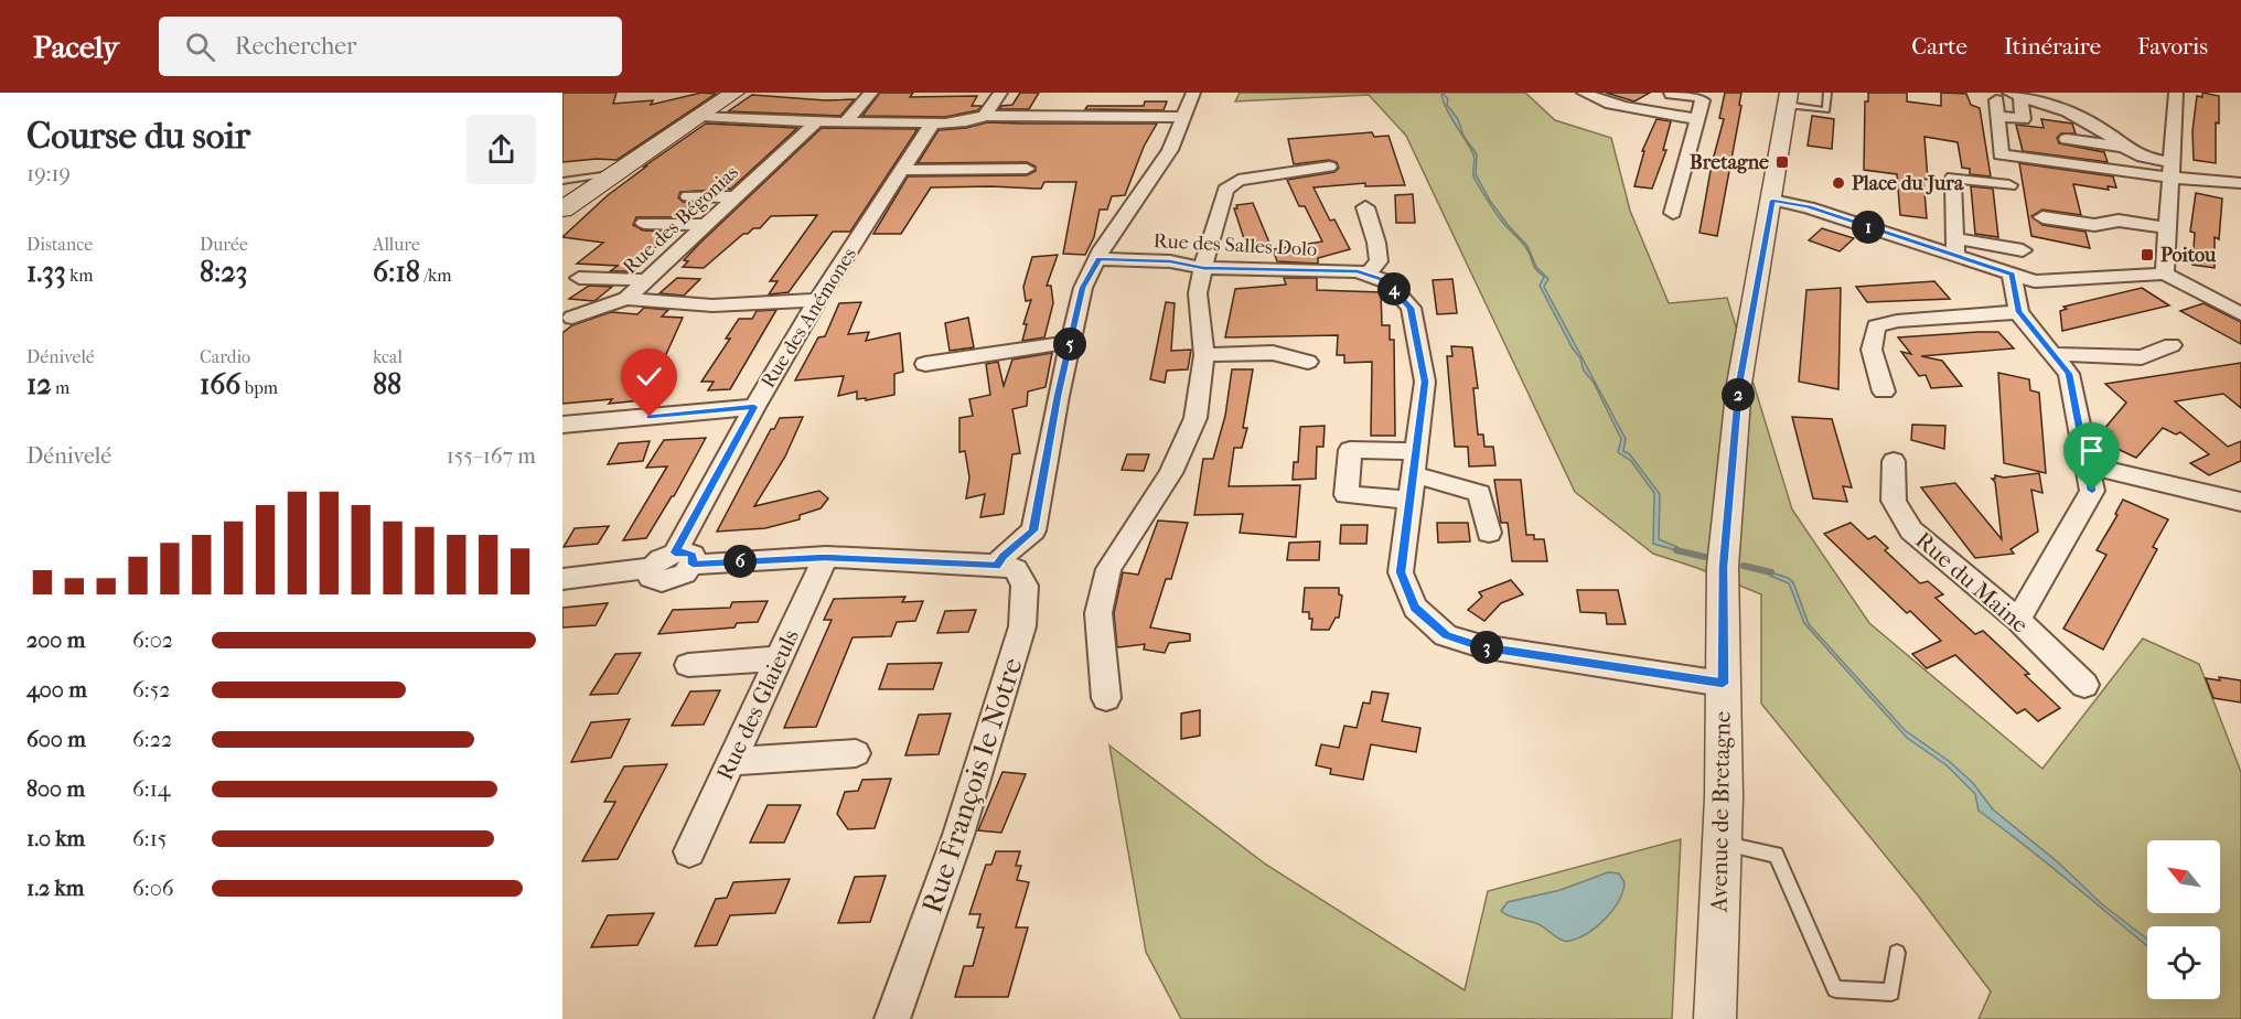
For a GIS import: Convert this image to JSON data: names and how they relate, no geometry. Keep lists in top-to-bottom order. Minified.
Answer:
{"streets":{"street":["Rue des Bégonias","Rue des Salles Dolo","Rue des Anémones","Rue du Maine","Rue des Glaieuls","Rue François le Notre","Avenue de Bretagne"]},"crossings":[["Rue des Bégonias","Rue des Anémones"]],"places":{"transit":["Bretagne","Poitou"],"other":["Place du Jura"]},"north":"top left","page":{"header":"Pacely","search":"Rechercher","nav":["Carte","Itinéraire","Favoris"],"heading":["Course du soir","19:19"],"stats":[["Distance","1.33 km"],["Durée","8:23"],["Allure","6:18 /km"],["Dénivelé","12 m"],["Cardio","166 bpm"],["kcal","88"]],"pins":["1","4","5","2","6","3"],"chart":["Dénivelé","155–167 m"],"list":[{"name":"200 m","note":"6:02"},{"name":"400 m","note":"6:52"},{"name":"600 m","note":"6:22"},{"name":"800 m","note":"6:14"},{"name":"1.0 km","note":"6:15"},{"name":"1.2 km","note":"6:06"}]}}
